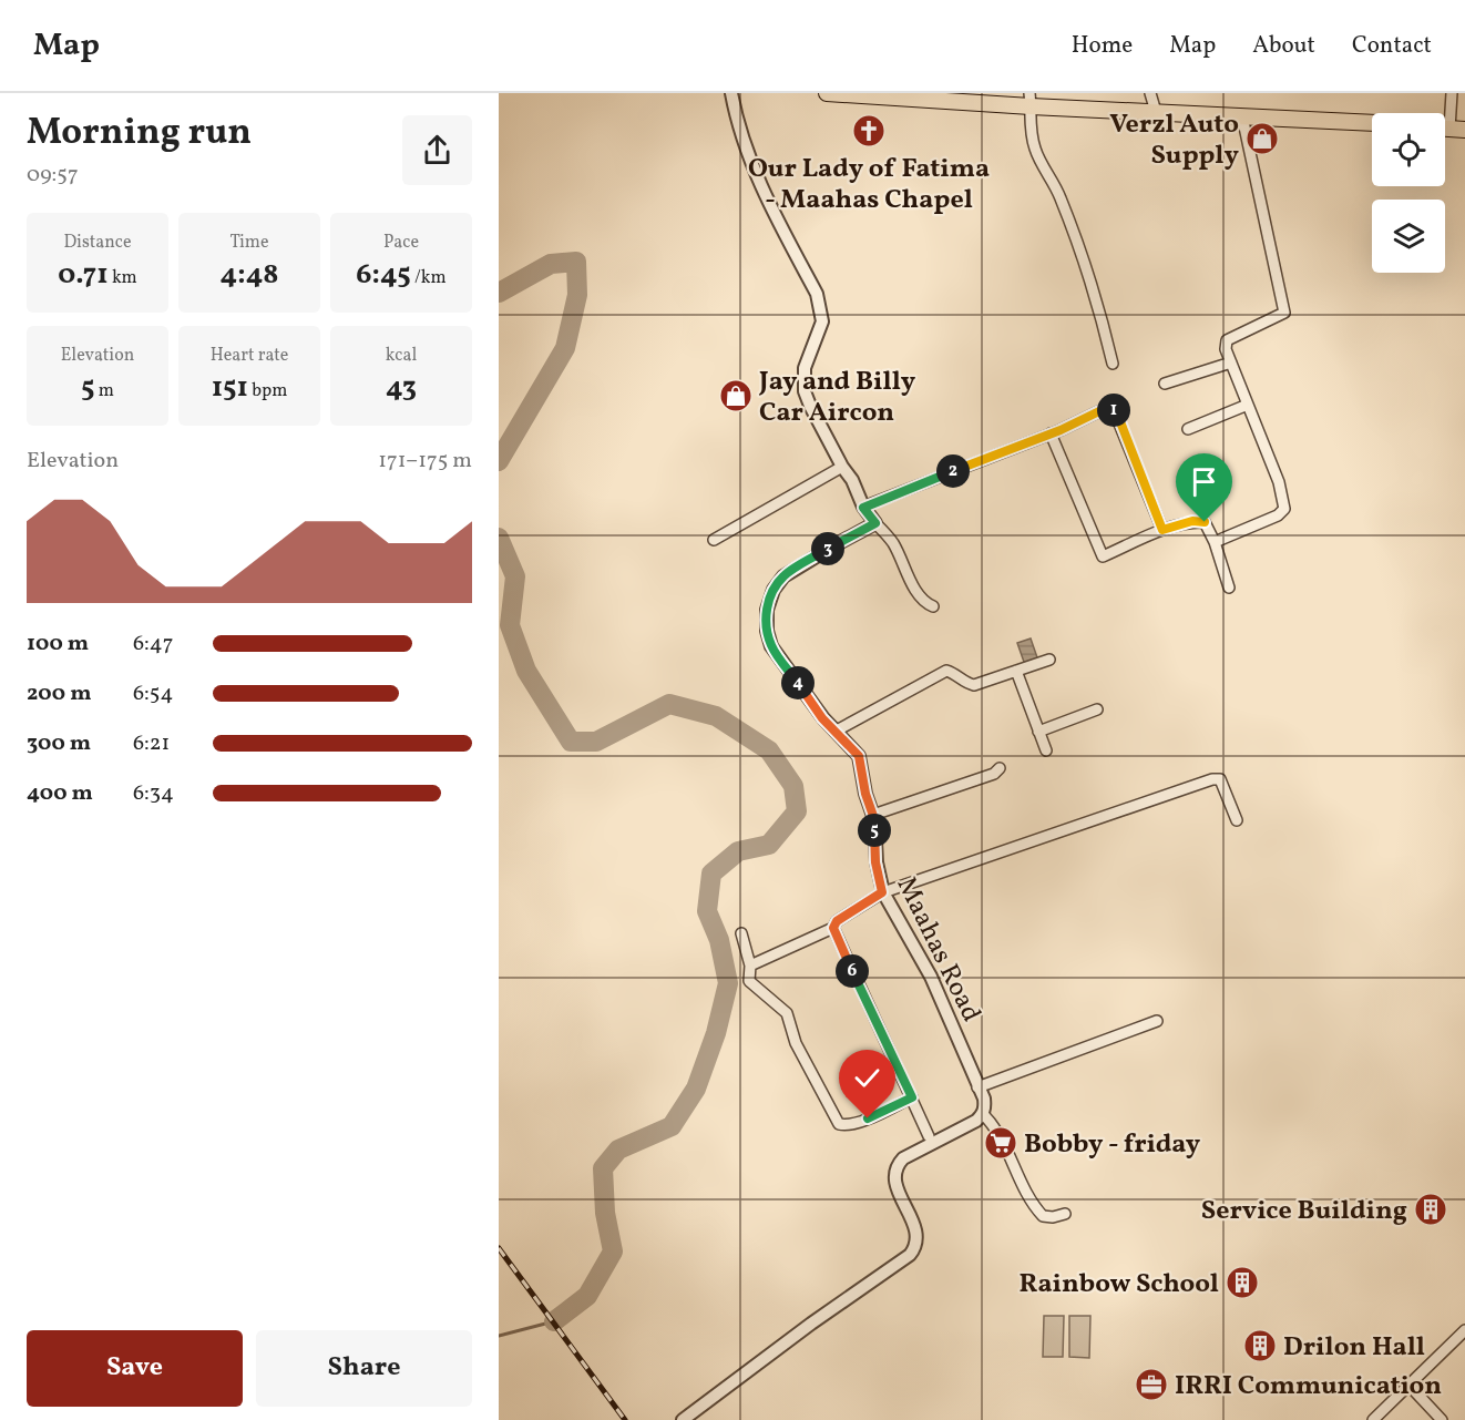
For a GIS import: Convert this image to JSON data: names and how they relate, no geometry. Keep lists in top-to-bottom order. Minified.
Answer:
{"streets":{"street":["Maahas Road"]},"places":{"church":["Our Lady of Fatima - Maahas Chapel"],"shop":["Verzl Auto Supply","Jay and Billy Car Aircon"],"supermarket":["Bobby - friday"],"building":["Service Building","Rainbow School","Drilon Hall"],"office":["IRRI Communication"]},"page":{"header":"Map","nav":["Home","Map","About","Contact"],"heading":["Morning run","09:57"],"stats":[["Distance","0.71 km"],["Time","4:48"],["Pace","6:45 /km"],["Elevation","5 m"],["Heart rate","151 bpm"],["kcal","43"]],"pins":["1","2","3","4","5","6"],"chart":["Elevation","171–175 m"],"list":[{"name":"100 m","note":"6:47"},{"name":"200 m","note":"6:54"},{"name":"300 m","note":"6:21"},{"name":"400 m","note":"6:34"}],"buttons":["Save","Share"]}}
